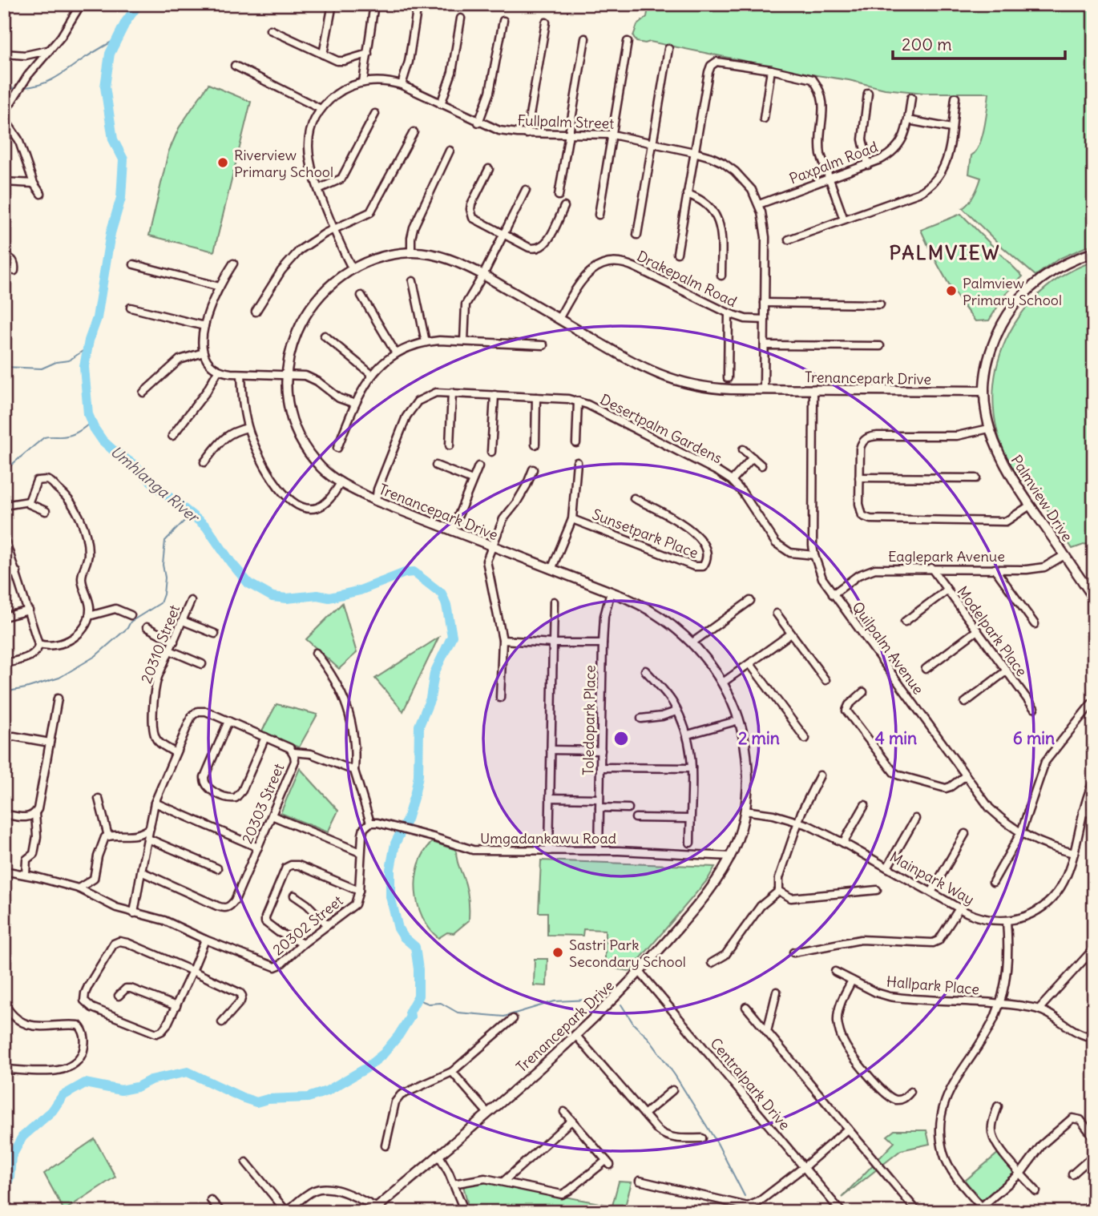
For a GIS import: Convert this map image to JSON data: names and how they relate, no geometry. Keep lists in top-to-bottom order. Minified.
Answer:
{"streets":{"street":["Fullpalm Street","Paxpalm Road","Drakepalm Road","Trenancepark Drive","Desertpalm Gardens","Palmview Drive","Sunsetpark Place","Eaglepark Avenue","Modelpark Place","20310 Street","Quilpalm Avenue","Toledopark Place","20303 Street","Umgadankawu Road","Mainpark Way","20302 Street","Hallpark Place","Centralpark Drive"]},"crossings":[["Fullpalm Street","Paxpalm Road"],["Fullpalm Street","Drakepalm Road"],["Fullpalm Street","Trenancepark Drive"],["Drakepalm Road","Trenancepark Drive"],["Trenancepark Drive","Desertpalm Gardens"],["Trenancepark Drive","Palmview Drive"],["Trenancepark Drive","Quilpalm Avenue"],["Trenancepark Drive","Toledopark Place"],["Trenancepark Drive","Umgadankawu Road"],["Trenancepark Drive","Mainpark Way"],["Trenancepark Drive","Centralpark Drive"],["Desertpalm Gardens","Quilpalm Avenue"],["Palmview Drive","Eaglepark Avenue"],["Eaglepark Avenue","Modelpark Place"],["Eaglepark Avenue","Quilpalm Avenue"],["20310 Street","20303 Street"],["Quilpalm Avenue","Mainpark Way"],["Toledopark Place","Umgadankawu Road"],["20303 Street","20302 Street"]],"districts":["PALMVIEW"],"water":["Umhlanga River"],"places":["Riverview Primary School","Palmview Primary School","Sastri Park Secondary School"],"scale_bar":"200 m","rings":["2 min","4 min","6 min"]}
